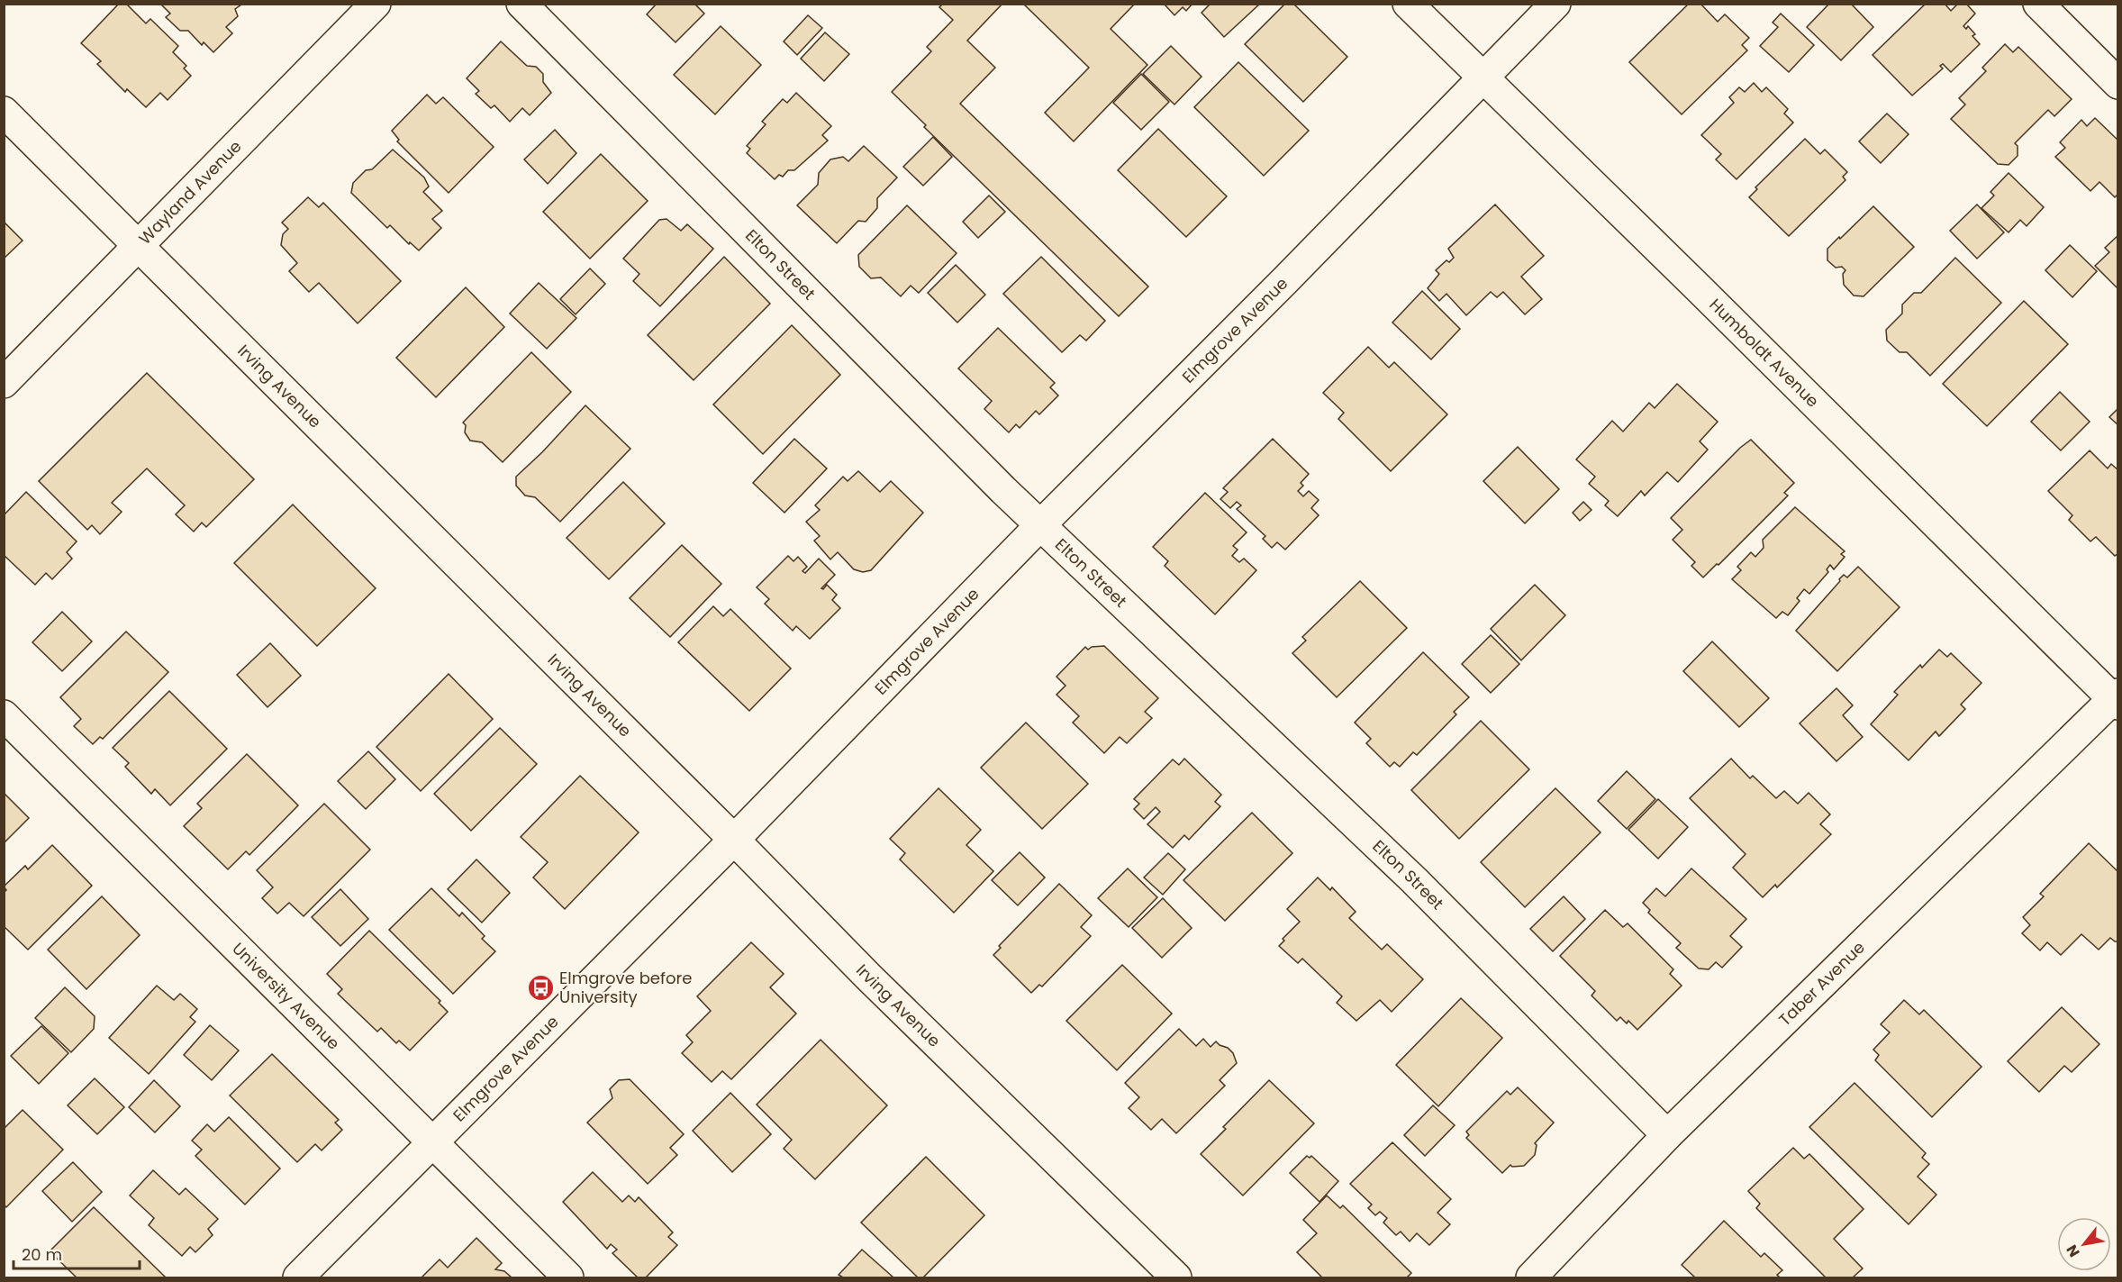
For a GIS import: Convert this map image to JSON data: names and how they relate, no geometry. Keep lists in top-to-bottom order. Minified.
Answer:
{"streets":{"street":["Wayland Avenue","Elton Street","Elmgrove Avenue","Humboldt Avenue","Irving Avenue","Taber Avenue","University Avenue"]},"crossings":[["Wayland Avenue","Irving Avenue"],["Elton Street","Elmgrove Avenue"],["Elton Street","Taber Avenue"],["Elmgrove Avenue","Humboldt Avenue"],["Elmgrove Avenue","Irving Avenue"],["Elmgrove Avenue","University Avenue"],["Humboldt Avenue","Taber Avenue"]],"places":{"bus stop":["Elmgrove before University"]},"scale_bar":"20 m","north":"bottom left"}
